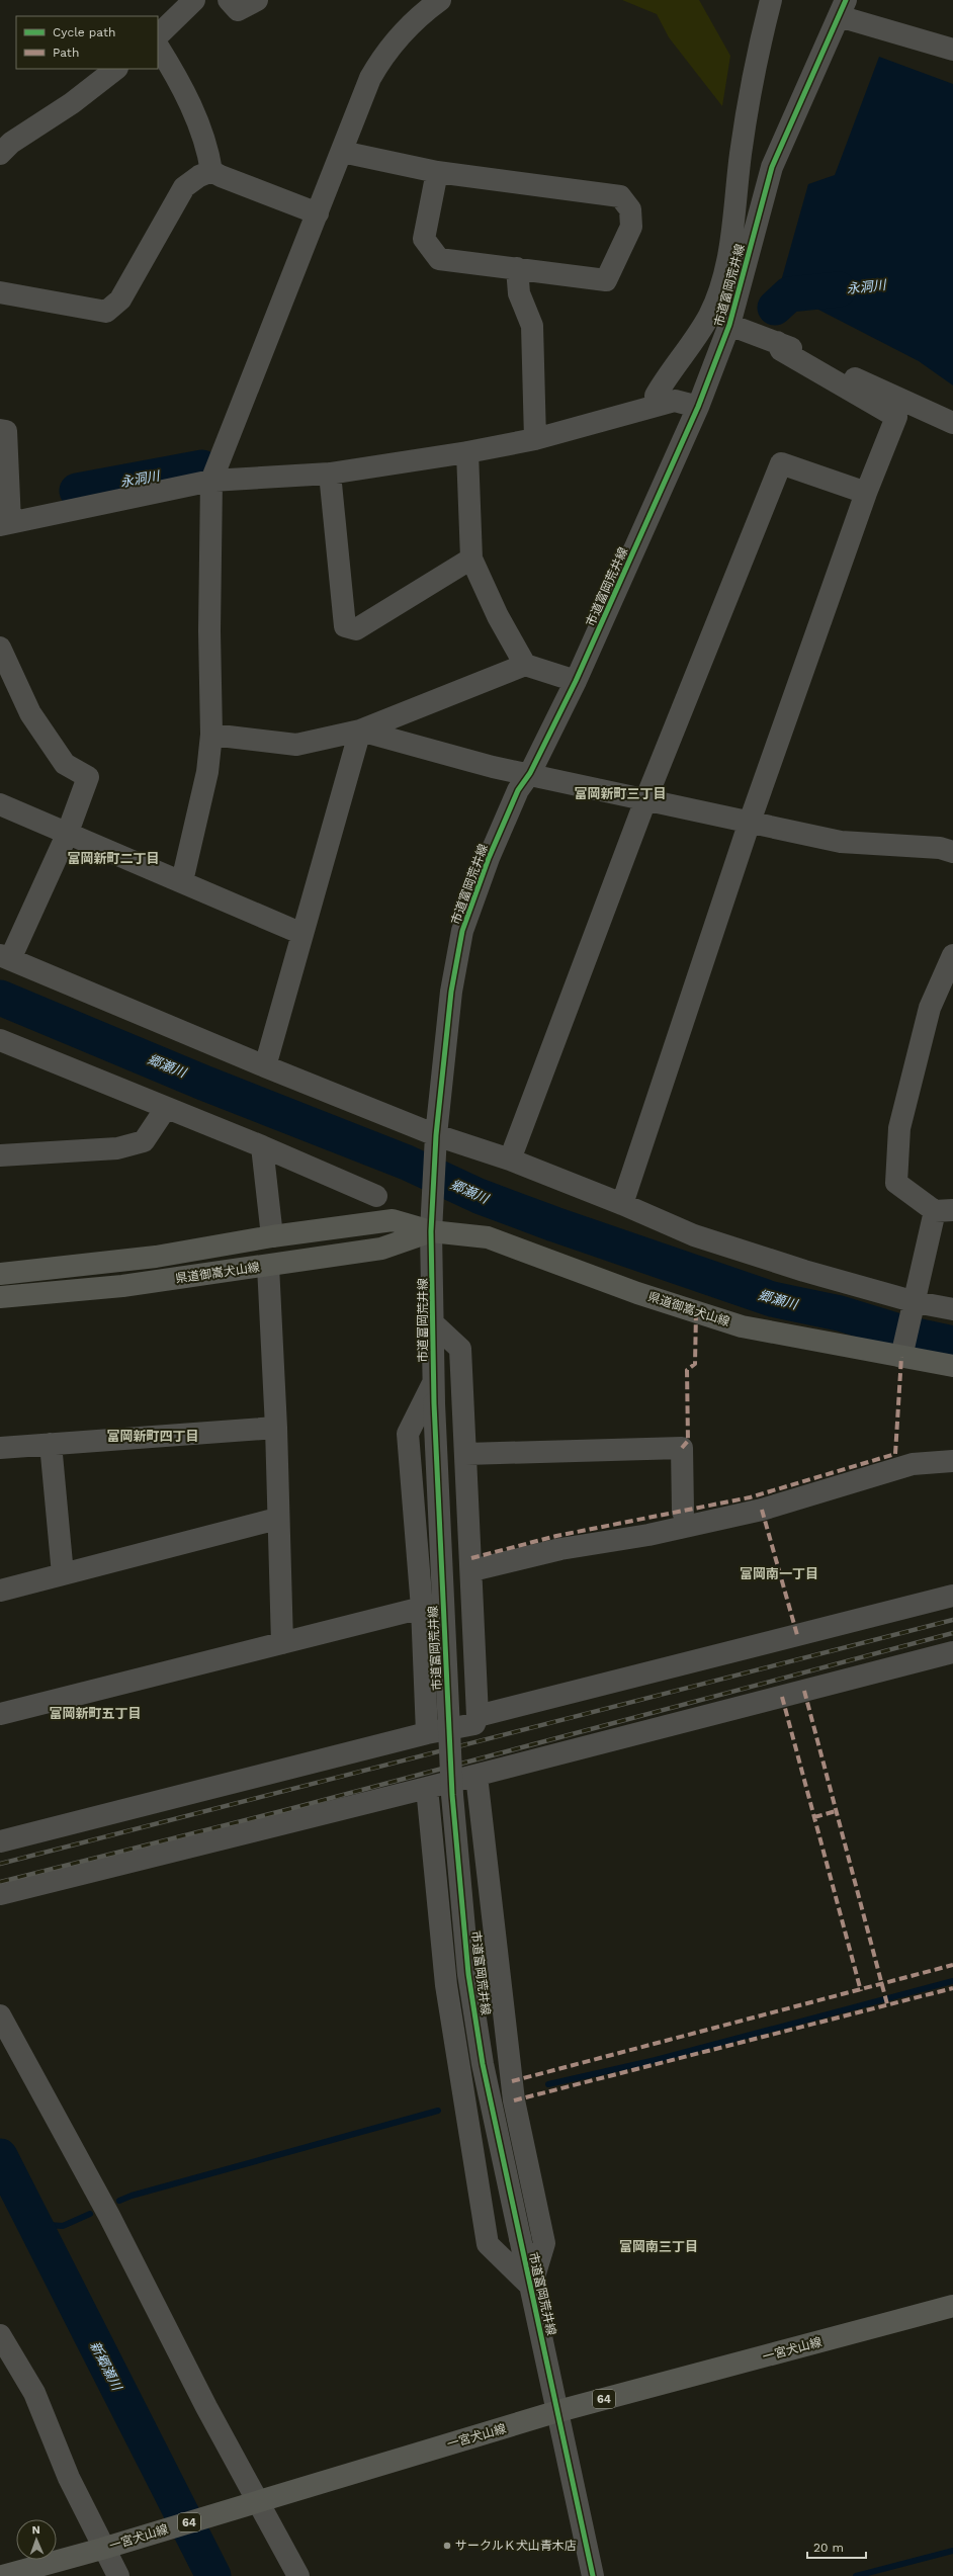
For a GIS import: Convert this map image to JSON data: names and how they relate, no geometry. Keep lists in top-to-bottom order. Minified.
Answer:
{"streets":{"main road":["県道御嵩犬山線","一宮犬山線","64"],"street":["市道富岡荒井線"]},"crossings":[["市道富岡荒井線","県道御嵩犬山線"],["市道富岡荒井線","一宮犬山線"]],"districts":["富岡新町三丁目","富岡新町二丁目","富岡新町四丁目","富岡南一丁目","富岡新町五丁目","富岡南三丁目"],"water":["永洞川","郷瀬川","新郷瀬川"],"places":["サークルＫ犬山青木店"],"legend":["Cycle path","Path"],"scale_bar":"20 m","north":"top"}
